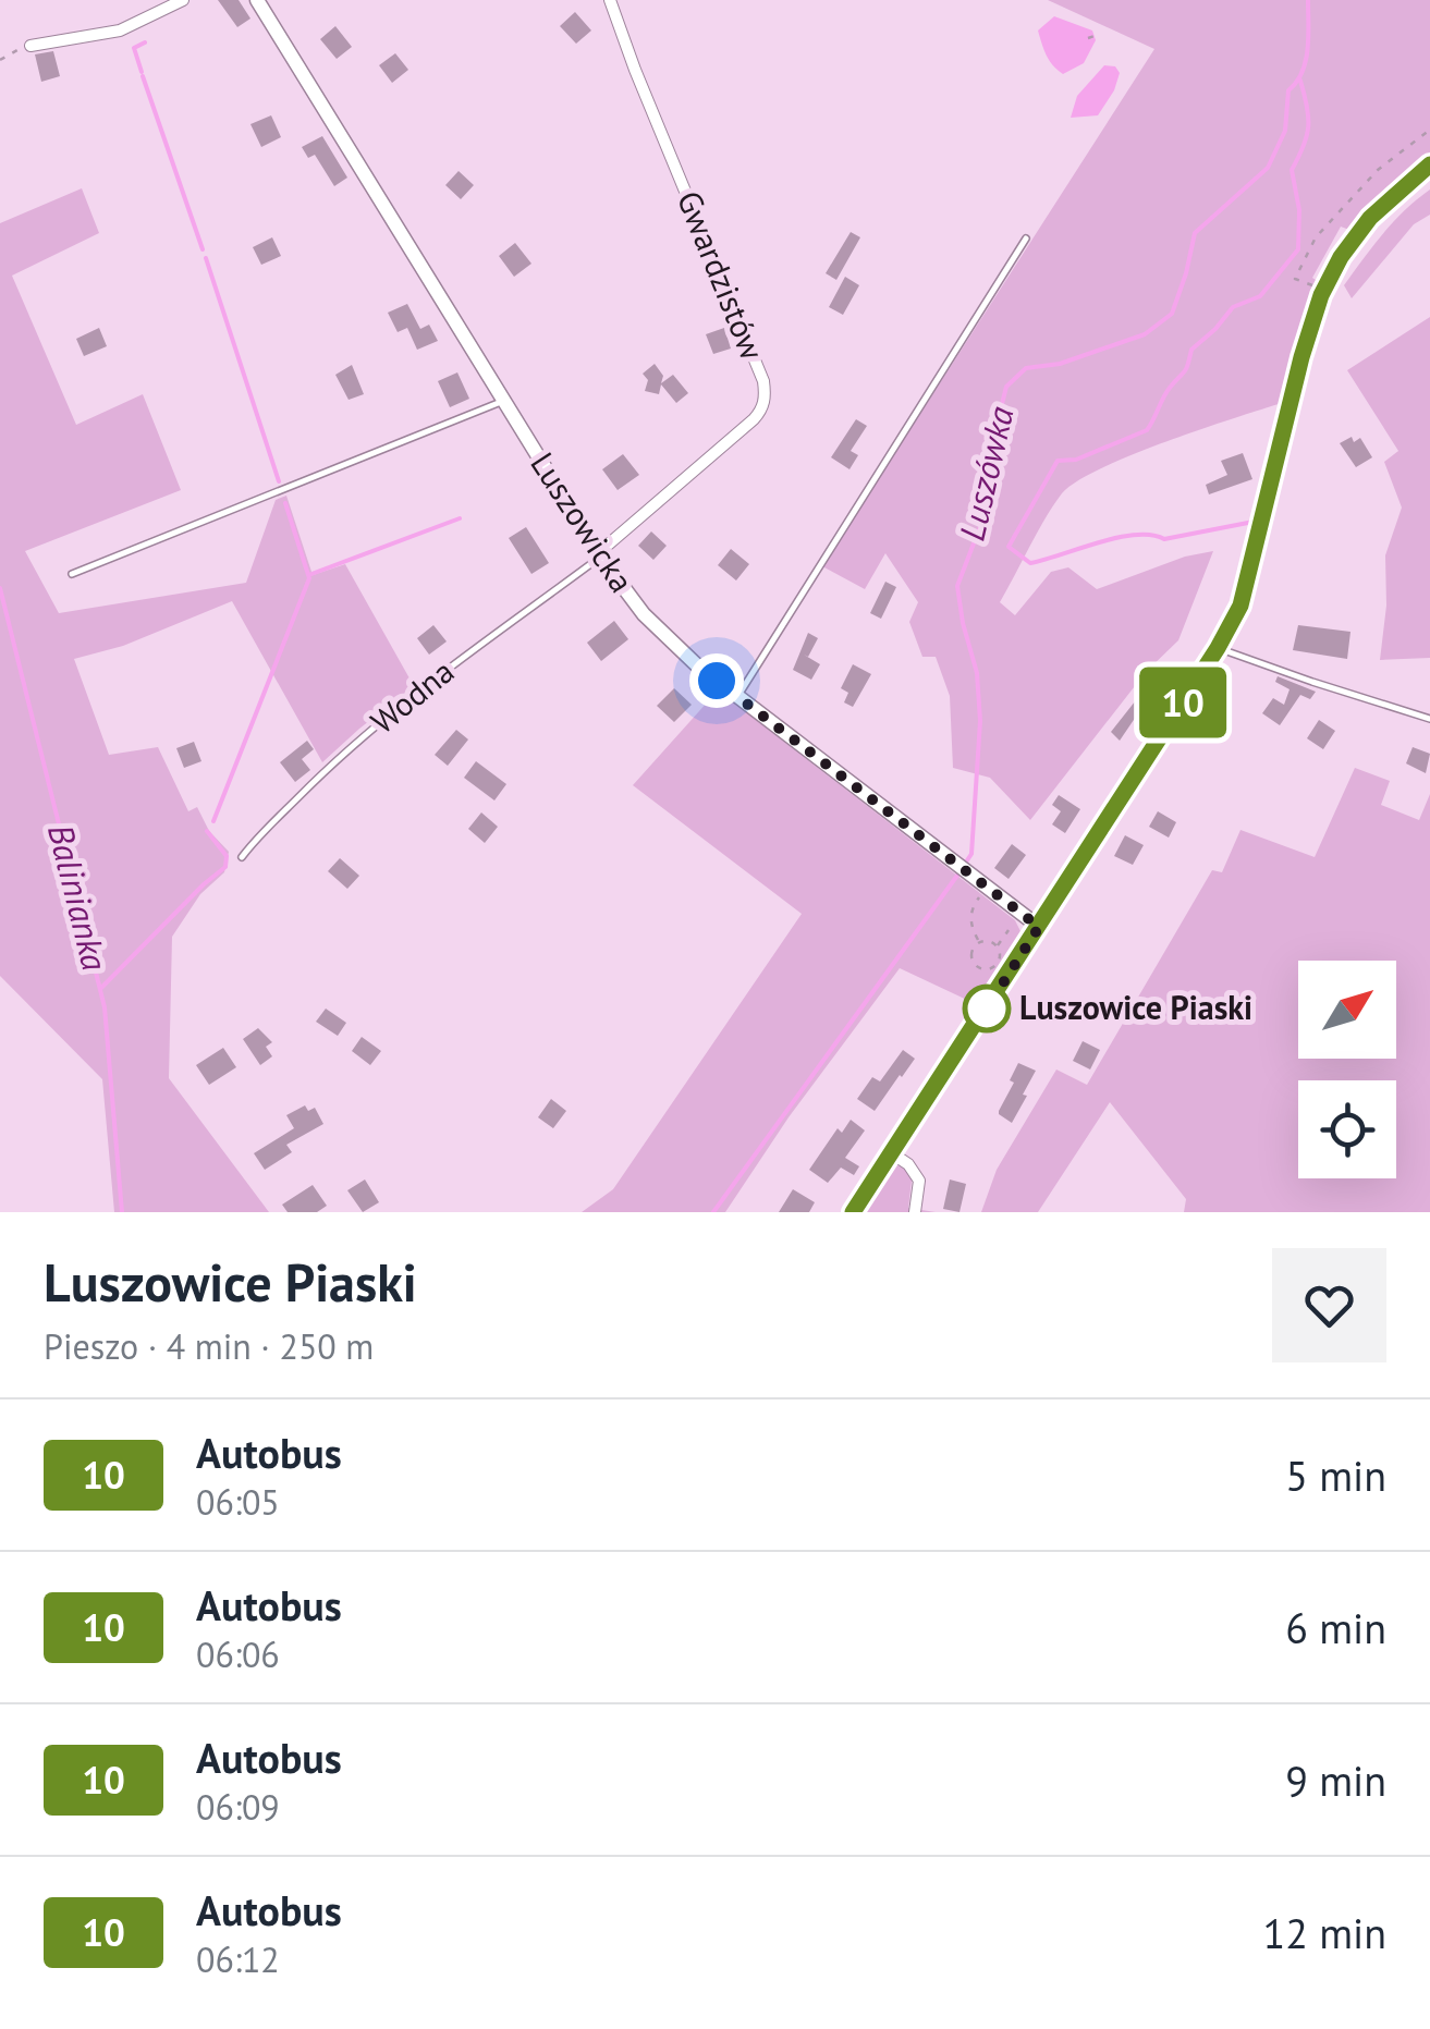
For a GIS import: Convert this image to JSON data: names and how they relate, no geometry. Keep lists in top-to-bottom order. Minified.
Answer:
{"streets":{"street":["Gwardzistów","Luszowicka"],"lane":["Wodna"]},"crossings":[["Gwardzistów","Luszowicka"],["Gwardzistów","Wodna"],["Luszowicka","Wodna"]],"water":["Luszówka","Balinianka"],"places":["Luszowice Piaski"],"lines":["bus line 10"],"north":"top right","page":{"on_map":"10","heading":["Luszowice Piaski","Pieszo · 4 min · 250 m"],"list":[{"mark":"10","name":"Autobus","note":"06:05","value":"5 min"},{"mark":"10","name":"Autobus","note":"06:06","value":"6 min"},{"mark":"10","name":"Autobus","note":"06:09","value":"9 min"},{"mark":"10","name":"Autobus","note":"06:12","value":"12 min"}]}}
